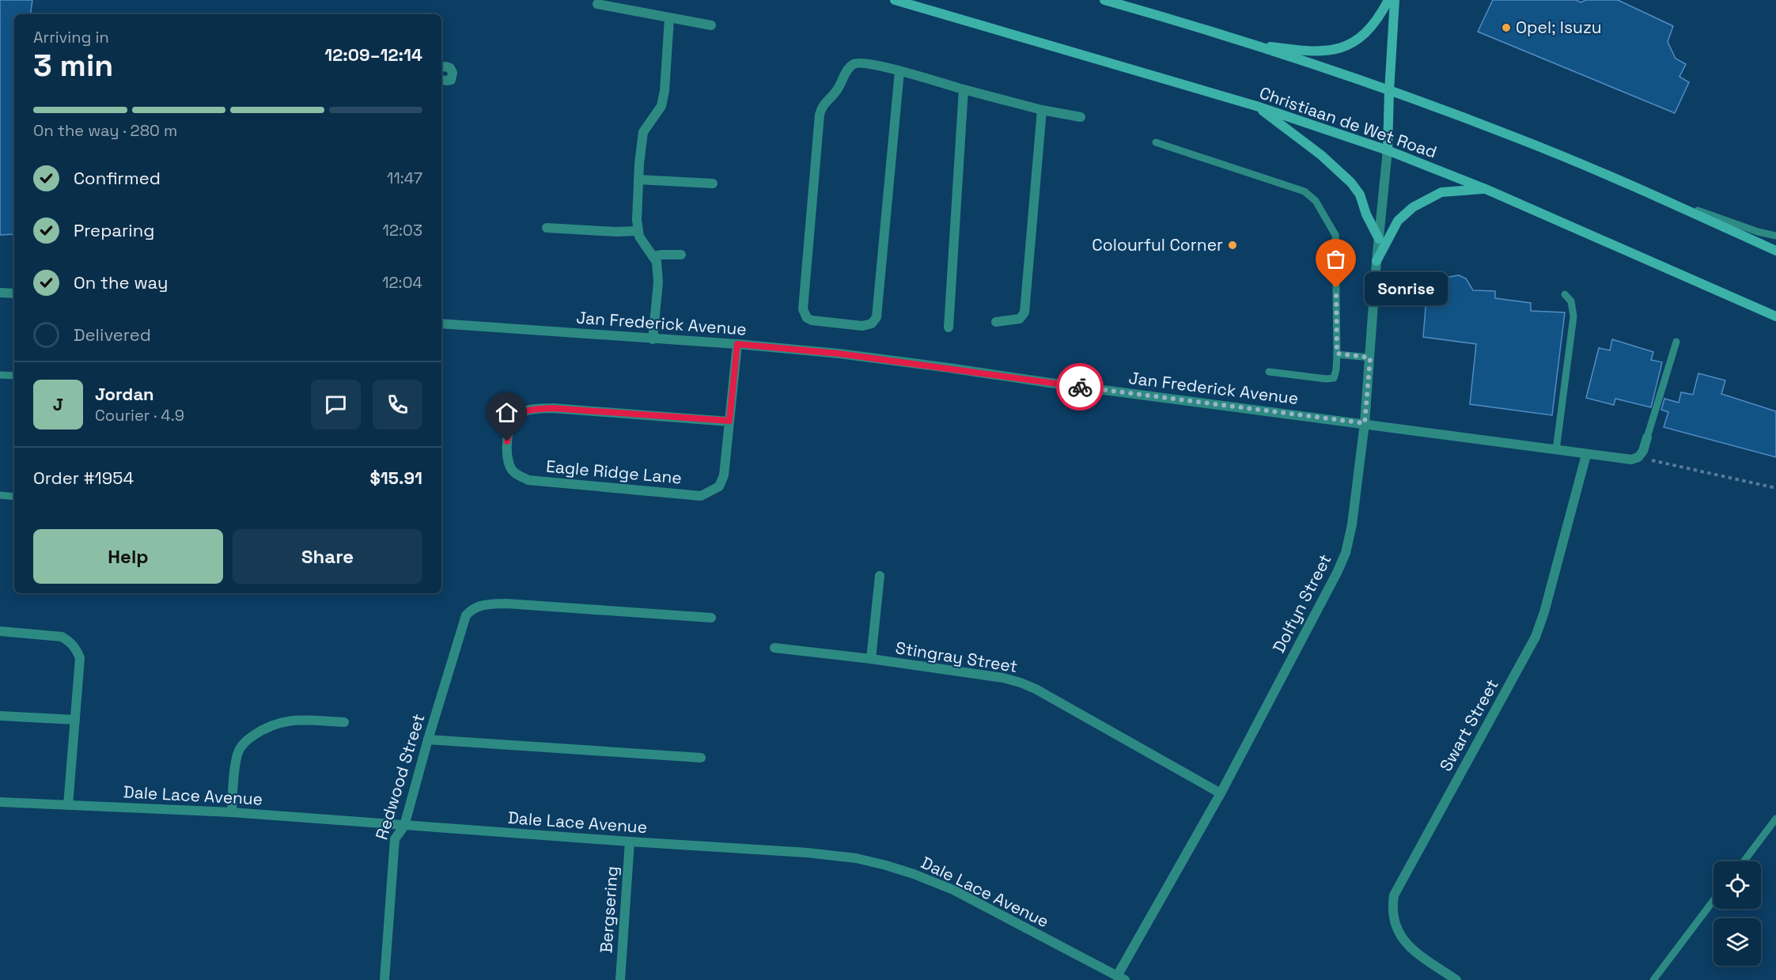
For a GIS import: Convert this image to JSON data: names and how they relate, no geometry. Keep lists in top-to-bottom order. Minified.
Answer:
{"streets":{"main road":["Christiaan de Wet Road","Dolfyn Street"],"street":["Jan Frederick Avenue","Eagle Ridge Lane","Stingray Street","Swart Street","Redwood Street","Dale Lace Avenue","Bergsering"]},"crossings":[["Christiaan de Wet Road","Dolfyn Street"],["Jan Frederick Avenue","Eagle Ridge Lane"],["Jan Frederick Avenue","Dolfyn Street"],["Jan Frederick Avenue","Swart Street"],["Dolfyn Street","Stingray Street"],["Dolfyn Street","Dale Lace Avenue"],["Redwood Street","Dale Lace Avenue"],["Dale Lace Avenue","Bergsering"]],"places":["Opel; Isuzu","Colourful Corner","Sonrise"],"page":{"heading":["3 min","Arriving in","12:09–12:14"],"panel":["Jordan","Courier · 4.9","Order #1954","$15.91"],"bar":"On the way · 280 m","list":[["Confirmed","11:47"],["Preparing","12:03"],["On the way","12:04"],"Delivered"],"bubble":"Sonrise","round":"J","buttons":["Help","Share"]}}
